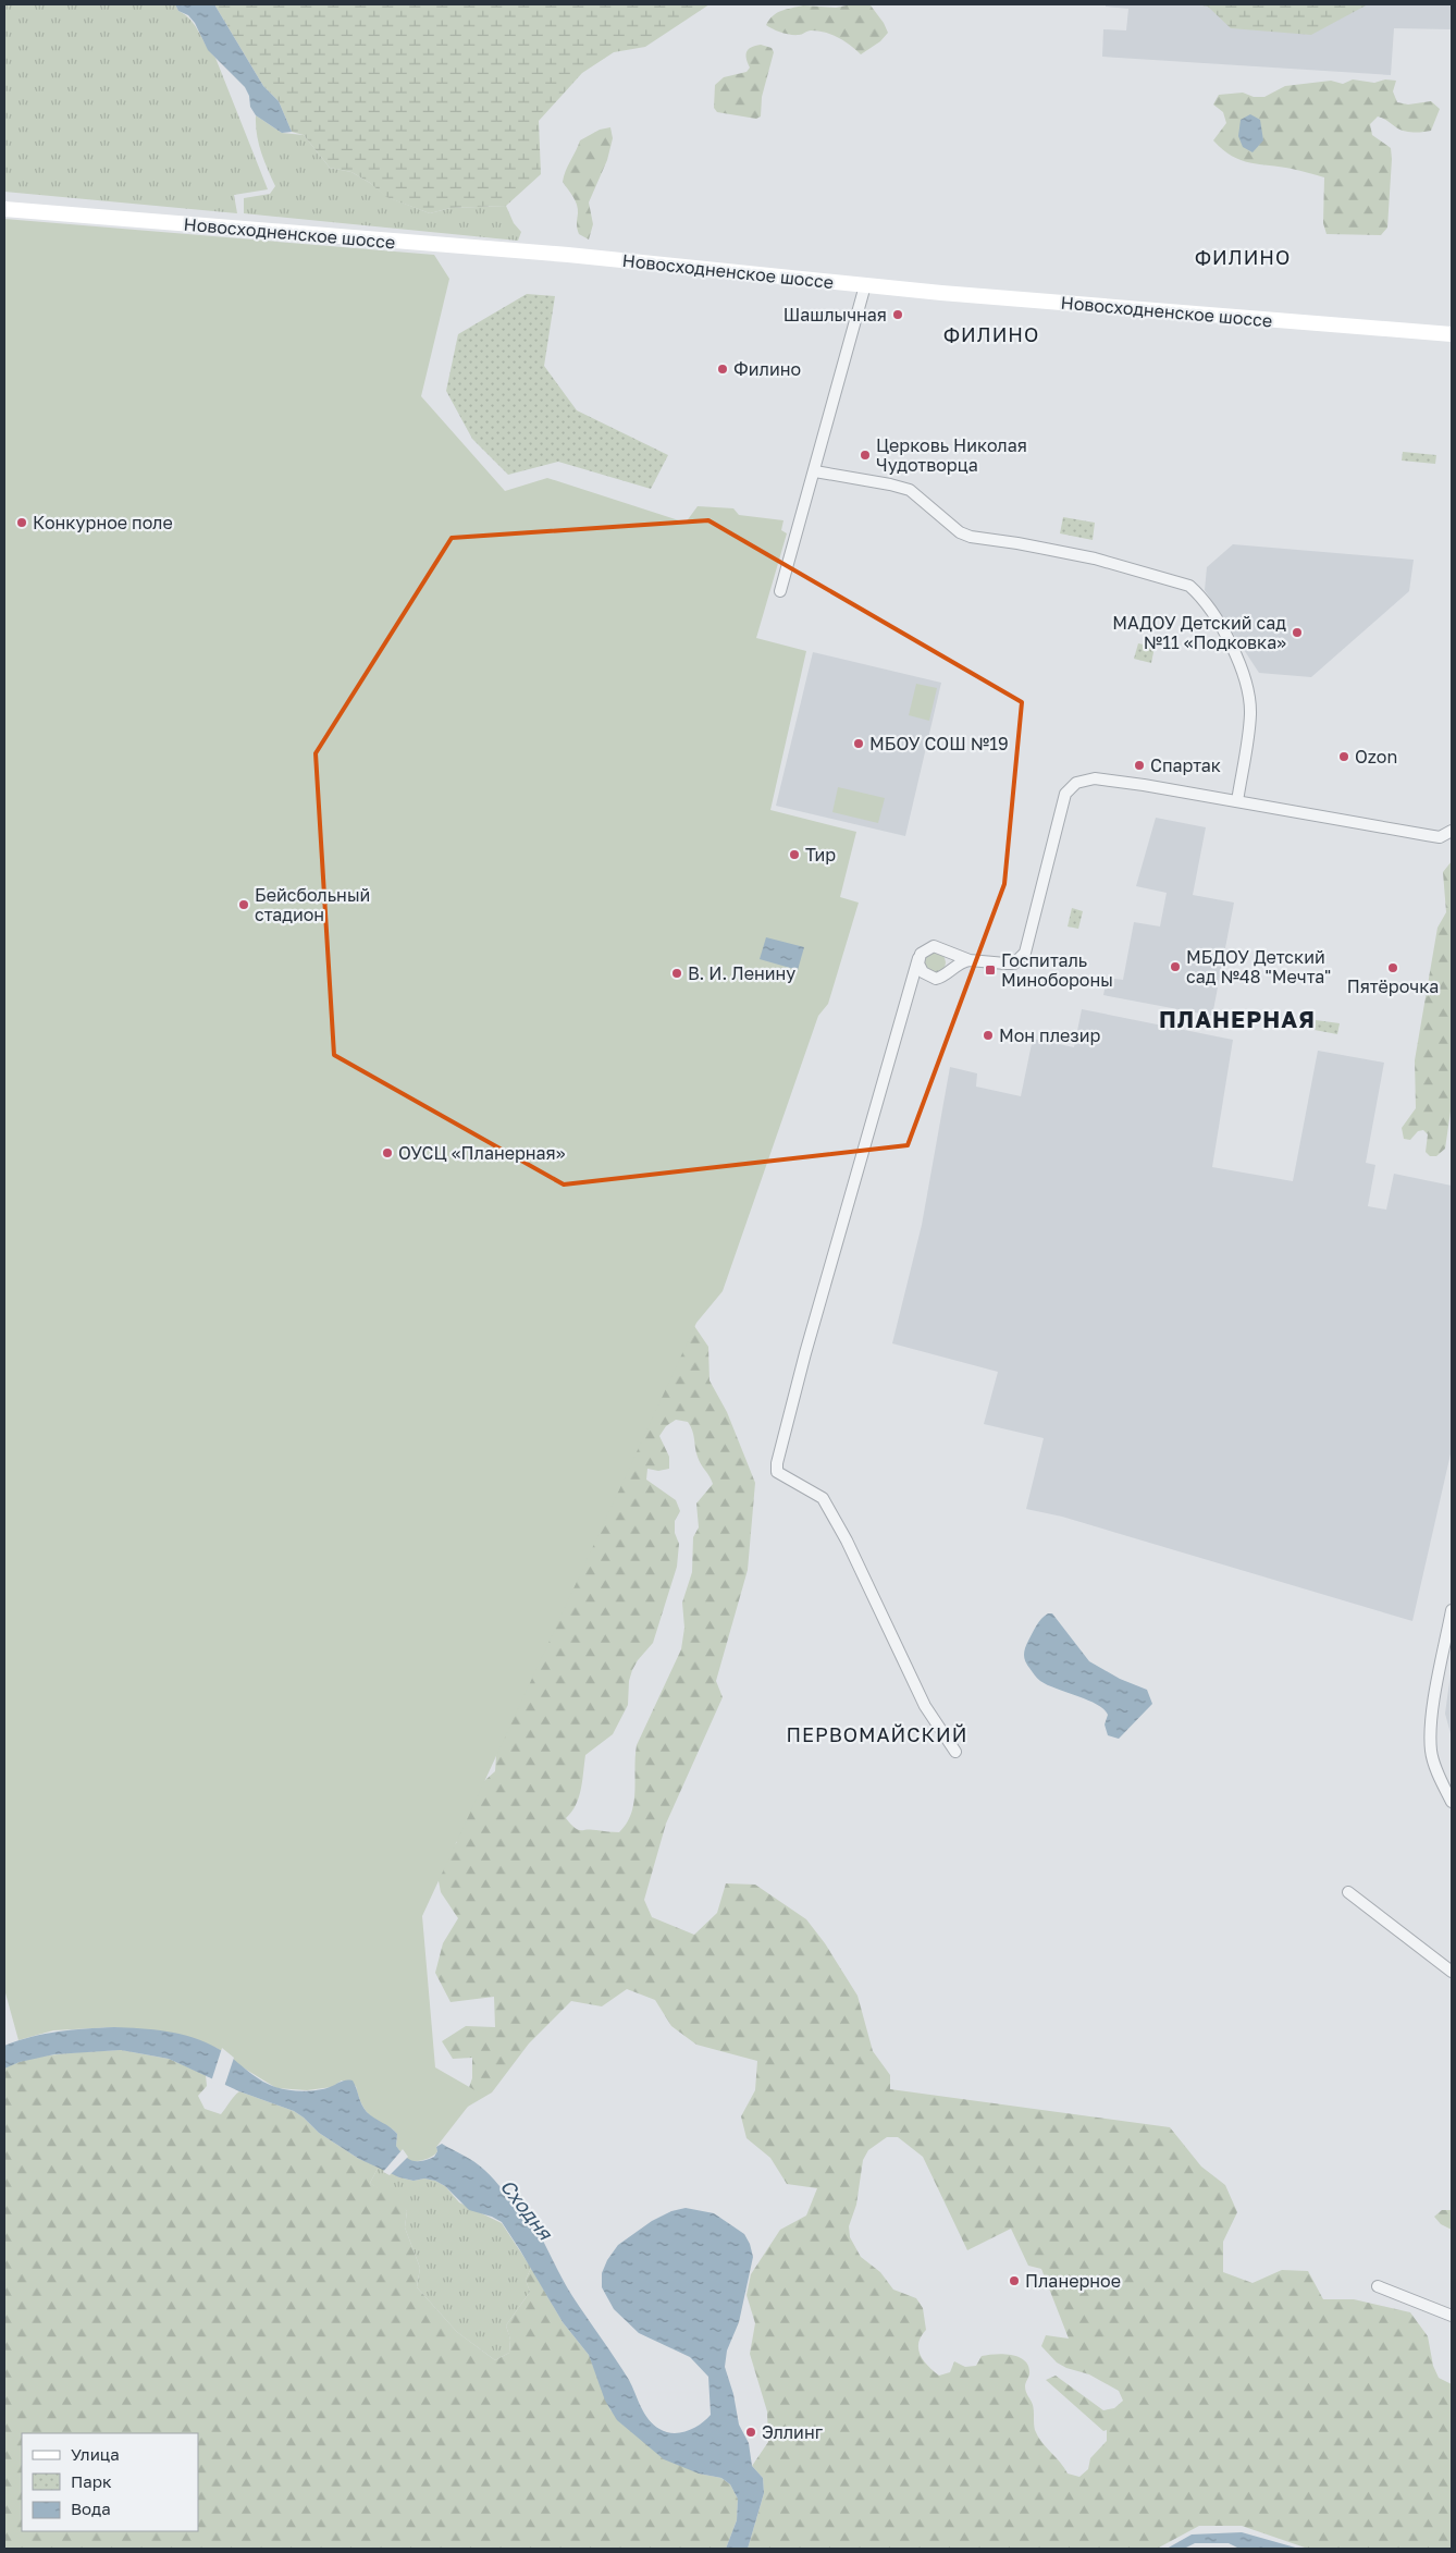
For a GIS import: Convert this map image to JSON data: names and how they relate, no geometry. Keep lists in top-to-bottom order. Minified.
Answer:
{"streets":{"main road":["Новосходненское шоссе"]},"districts":["ФИЛИНО","ФИЛИНО","ПЛАНЕРНАЯ","ПЕРВОМАЙСКИЙ"],"water":["Сходня"],"places":{"other":["Шашлычная","Филино","Церковь Николая Чудотворца","Конкурное поле","МАДОУ Детский сад №11 «Подковка»","МБОУ СОШ №19","Ozon","Спартак","Тир","Бейсбольный стадион","МБДОУ Детский сад №48 \"Мечта\"","Пятёрочка","В. И. Ленину","Мон плезир","ОУСЦ «Планерная»","Планерное","Эллинг"],"transit":["Госпиталь Минобороны"]},"legend":["Улица","Парк","Вода"]}
